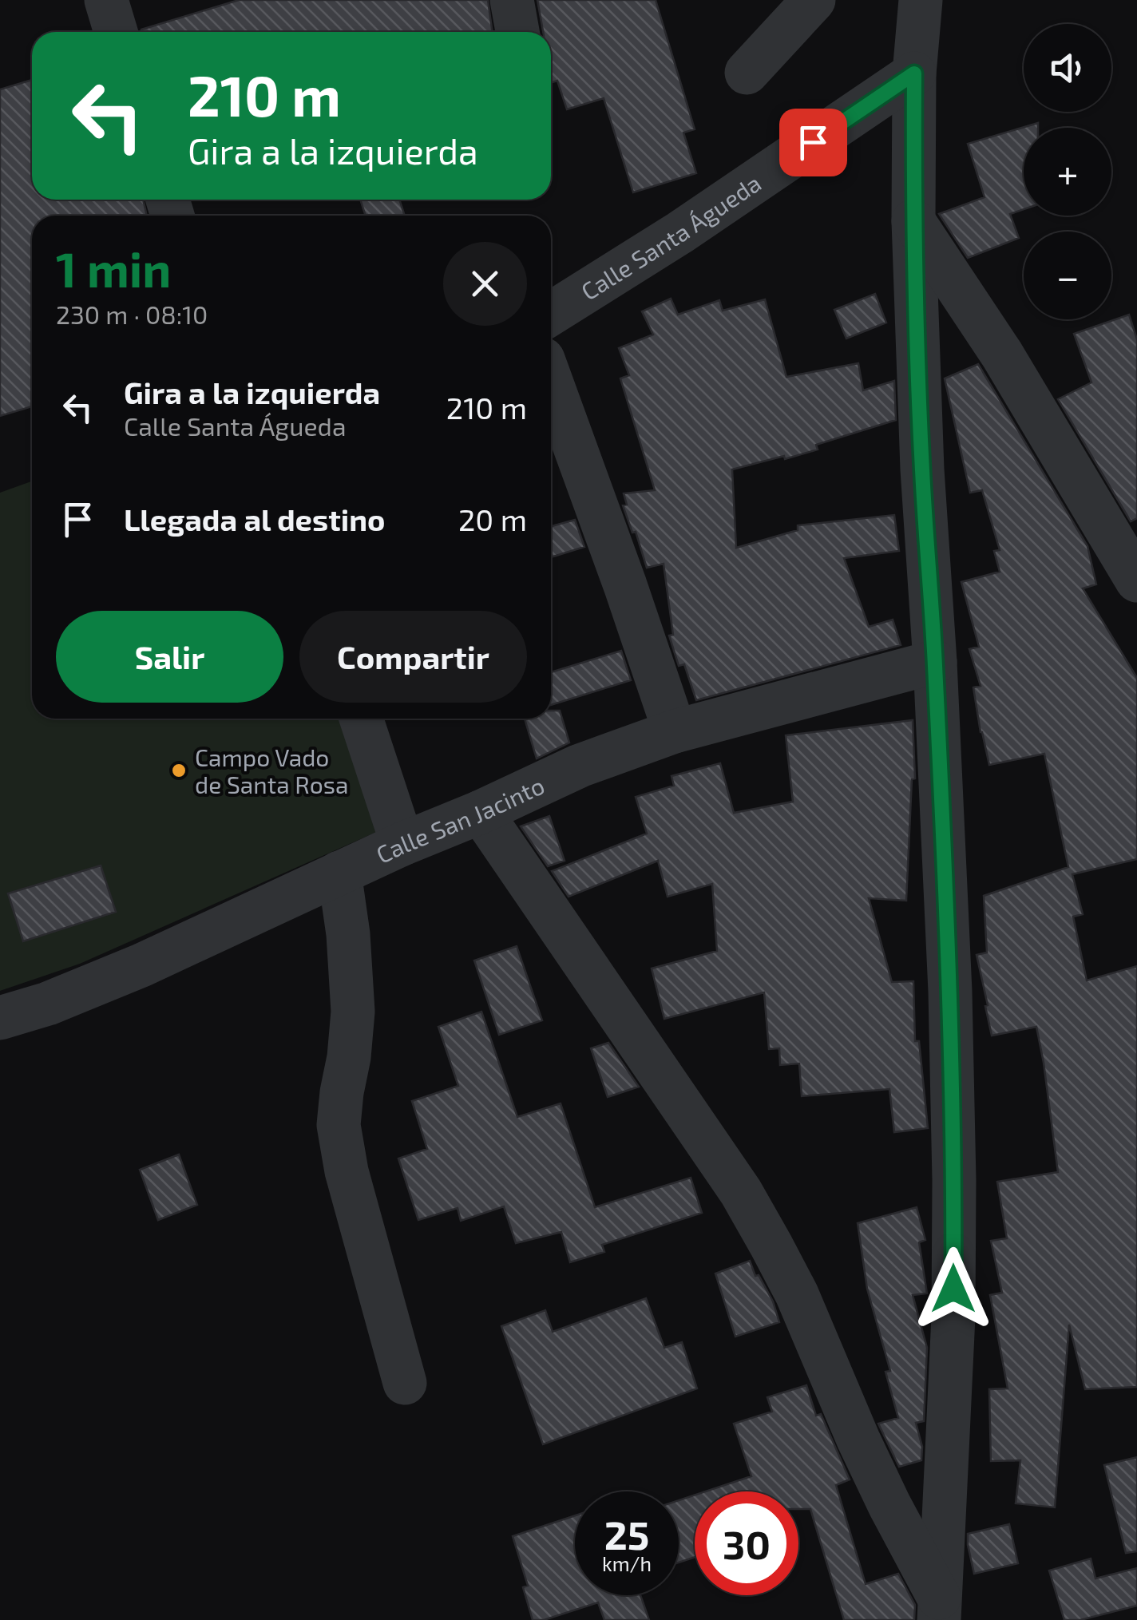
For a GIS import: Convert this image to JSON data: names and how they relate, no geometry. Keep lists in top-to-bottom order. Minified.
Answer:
{"streets":{"street":["Calle Santa Águeda","Calle San Jacinto"]},"places":["Campo Vado de Santa Rosa"],"page":{"map_buttons":["+","−"],"turn":["210 m","Gira a la izquierda"],"heading":["1 min","230 m · 08:10"],"list":[{"name":"Gira a la izquierda","note":"Calle Santa Águeda","value":"210 m"},{"name":"Llegada al destino","value":"20 m"}],"buttons":["Salir","Compartir"],"speed":"25 km/h","limit":"30"}}
